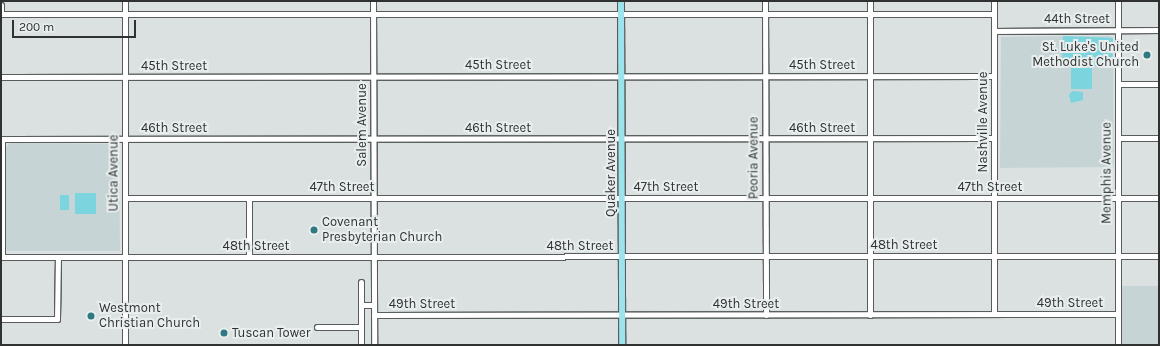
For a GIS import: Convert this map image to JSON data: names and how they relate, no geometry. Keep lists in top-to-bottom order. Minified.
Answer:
{"streets":{"main road":["Quaker Avenue"],"street":["44th Street","45th Street","Nashville Avenue","Salem Avenue","46th Street","Peoria Avenue","Utica Avenue","Memphis Avenue","47th Street","48th Street","49th Street"]},"crossings":[["44th Street","Nashville Avenue"],["44th Street","Memphis Avenue"],["45th Street","Nashville Avenue"],["45th Street","Salem Avenue"],["45th Street","Peoria Avenue"],["45th Street","Utica Avenue"],["45th Street","Quaker Avenue"],["Nashville Avenue","46th Street"],["Nashville Avenue","47th Street"],["Nashville Avenue","48th Street"],["Nashville Avenue","49th Street"],["Salem Avenue","46th Street"],["Salem Avenue","47th Street"],["Salem Avenue","48th Street"],["Salem Avenue","49th Street"],["46th Street","Peoria Avenue"],["46th Street","Utica Avenue"],["46th Street","Quaker Avenue"],["Peoria Avenue","47th Street"],["Peoria Avenue","48th Street"],["Peoria Avenue","49th Street"],["Utica Avenue","47th Street"],["Utica Avenue","48th Street"],["Quaker Avenue","47th Street"],["Quaker Avenue","48th Street"],["Quaker Avenue","49th Street"],["Memphis Avenue","47th Street"],["Memphis Avenue","48th Street"],["Memphis Avenue","49th Street"]],"places":["St. Luke's United Methodist Church","Covenant Presbyterian Church","Westmont Christian Church","Tuscan Tower"],"scale_bar":"200 m"}
